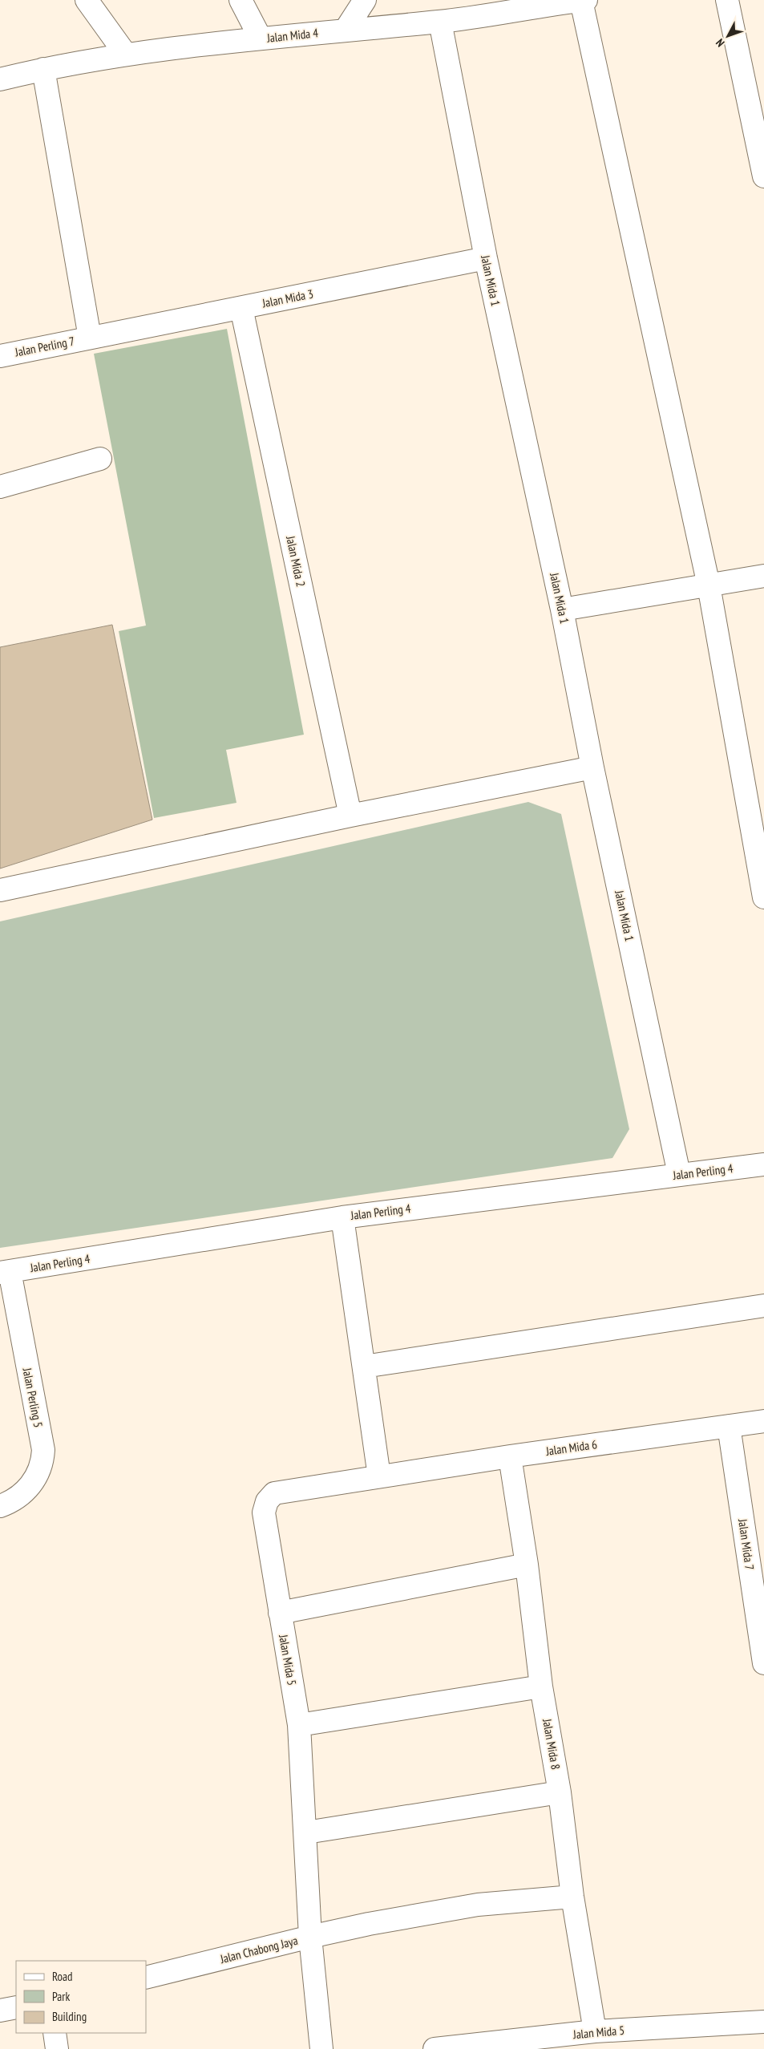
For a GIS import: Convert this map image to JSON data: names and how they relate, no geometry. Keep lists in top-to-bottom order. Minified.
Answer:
{"streets":{"street":["Jalan Mida 4","Jalan Mida 1","Jalan Mida 3","Jalan Perling 7","Jalan Mida 2","Jalan Perling 4","Jalan Perling 5","Jalan Mida 6","Jalan Mida 7","Jalan Mida 5","Jalan Mida 8","Jalan Chabong Jaya"]},"crossings":[["Jalan Mida 4","Jalan Mida 1"],["Jalan Mida 1","Jalan Mida 3"],["Jalan Mida 1","Jalan Perling 4"],["Jalan Mida 3","Jalan Perling 7"],["Jalan Mida 3","Jalan Mida 2"],["Jalan Perling 4","Jalan Perling 5"],["Jalan Mida 6","Jalan Mida 7"],["Jalan Mida 6","Jalan Mida 5"],["Jalan Mida 6","Jalan Mida 8"],["Jalan Mida 5","Jalan Mida 8"],["Jalan Mida 5","Jalan Chabong Jaya"]],"legend":["Road","Park","Building"],"north":"bottom left"}
